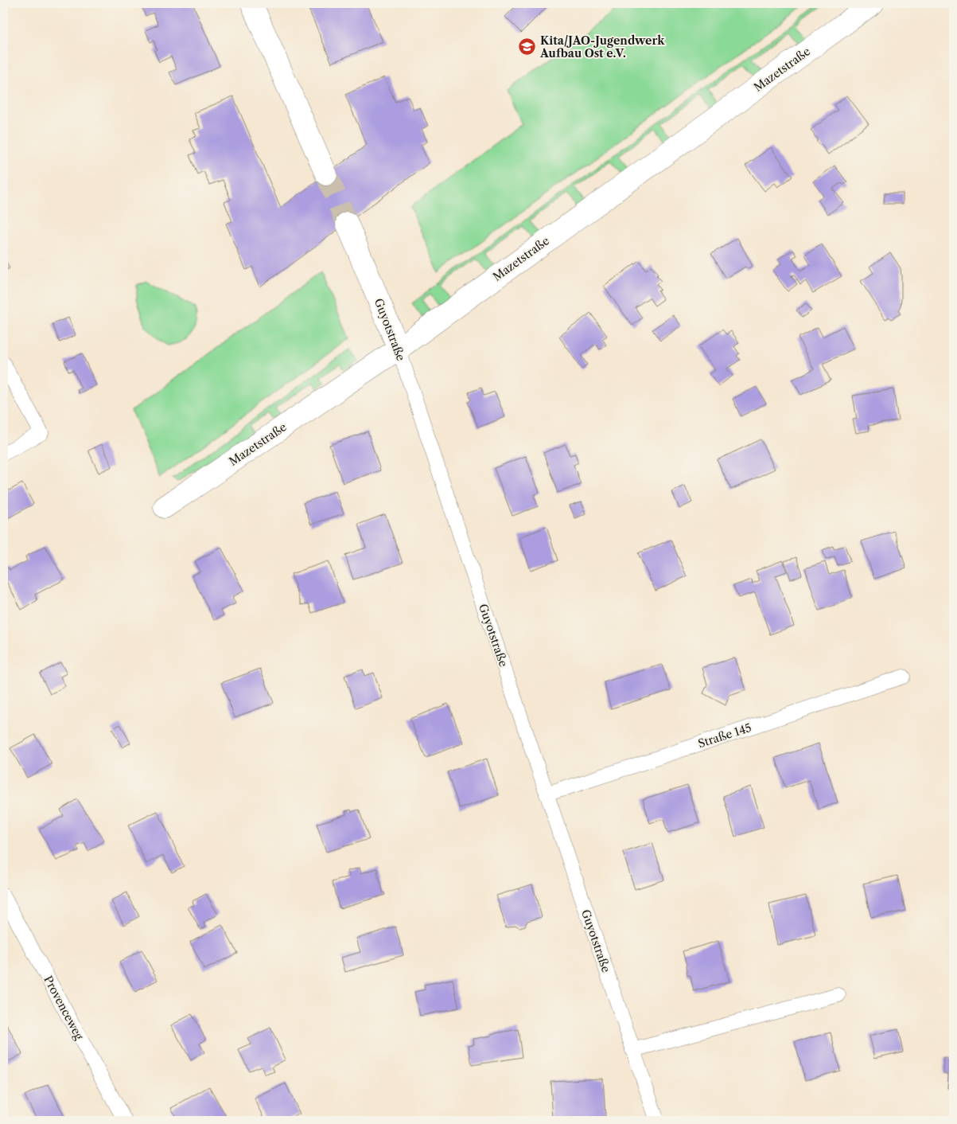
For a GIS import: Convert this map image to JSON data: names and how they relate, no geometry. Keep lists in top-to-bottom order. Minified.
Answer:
{"streets":{"street":["Mazetstraße","Guyotstraße"],"lane":["Straße 145","Provenceweg"]},"crossings":[["Mazetstraße","Guyotstraße"],["Guyotstraße","Straße 145"]],"places":{"school or university":["Kita/JAO-Jugendwerk Aufbau Ost e.V."]}}
